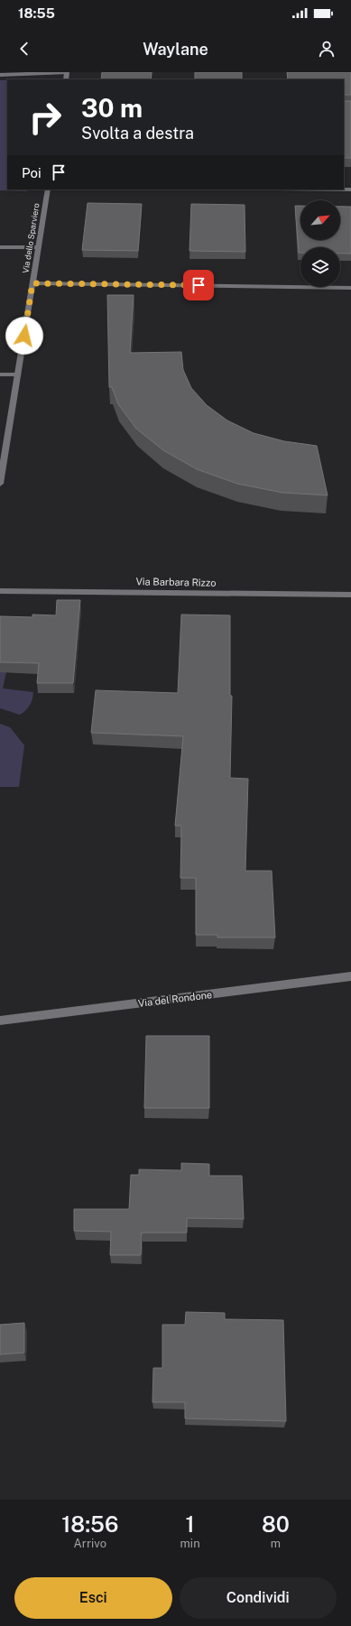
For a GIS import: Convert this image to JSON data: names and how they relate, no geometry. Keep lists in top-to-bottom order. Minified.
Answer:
{"streets":{"street":["Via dello Sparviero","Via Barbara Rizzo","Via del Rondone"]},"north":"top right","page":{"status":"18:55","header":"Waylane","turn":["30 m","Svolta a destra"],"then":"Poi","eta":["18:56","Arrivo","1","min","80","m"],"buttons":["Esci","Condividi"]}}
